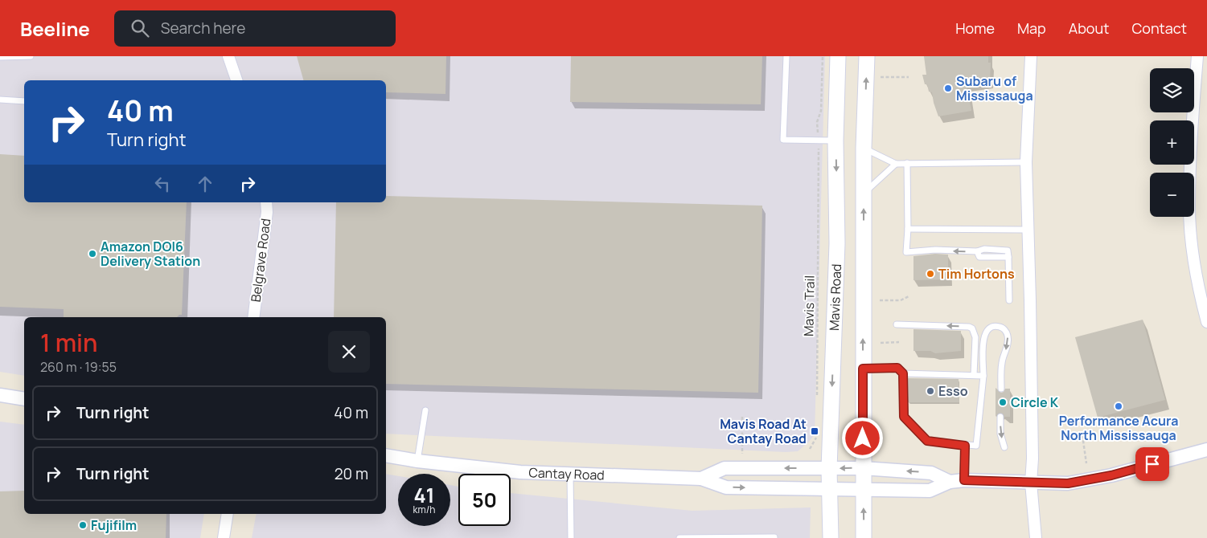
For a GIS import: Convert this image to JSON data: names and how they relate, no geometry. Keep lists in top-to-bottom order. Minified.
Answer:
{"streets":{"main road":["Mavis Road"],"street":["Belgrave Road","Cantay Road"],"path":["Mavis Trail"]},"crossings":[["Mavis Road","Cantay Road"]],"places":{"other":["Subaru of Mississauga","Amazon DOI6 Delivery Station","Tim Hortons","Esso","Circle K","Performance Acura North Mississauga","Fujifilm"],"transit":["Mavis Road At Cantay Road"]},"page":{"header":"Beeline","search":"Search here","nav":["Home","Map","About","Contact"],"map_buttons":["+","−"],"turn":["40 m","Turn right"],"heading":["1 min","260 m · 19:55"],"list":[{"name":"Turn right","value":"40 m"},{"name":"Turn right","value":"20 m"}],"speed":"41 km/h","limit":"50"}}
